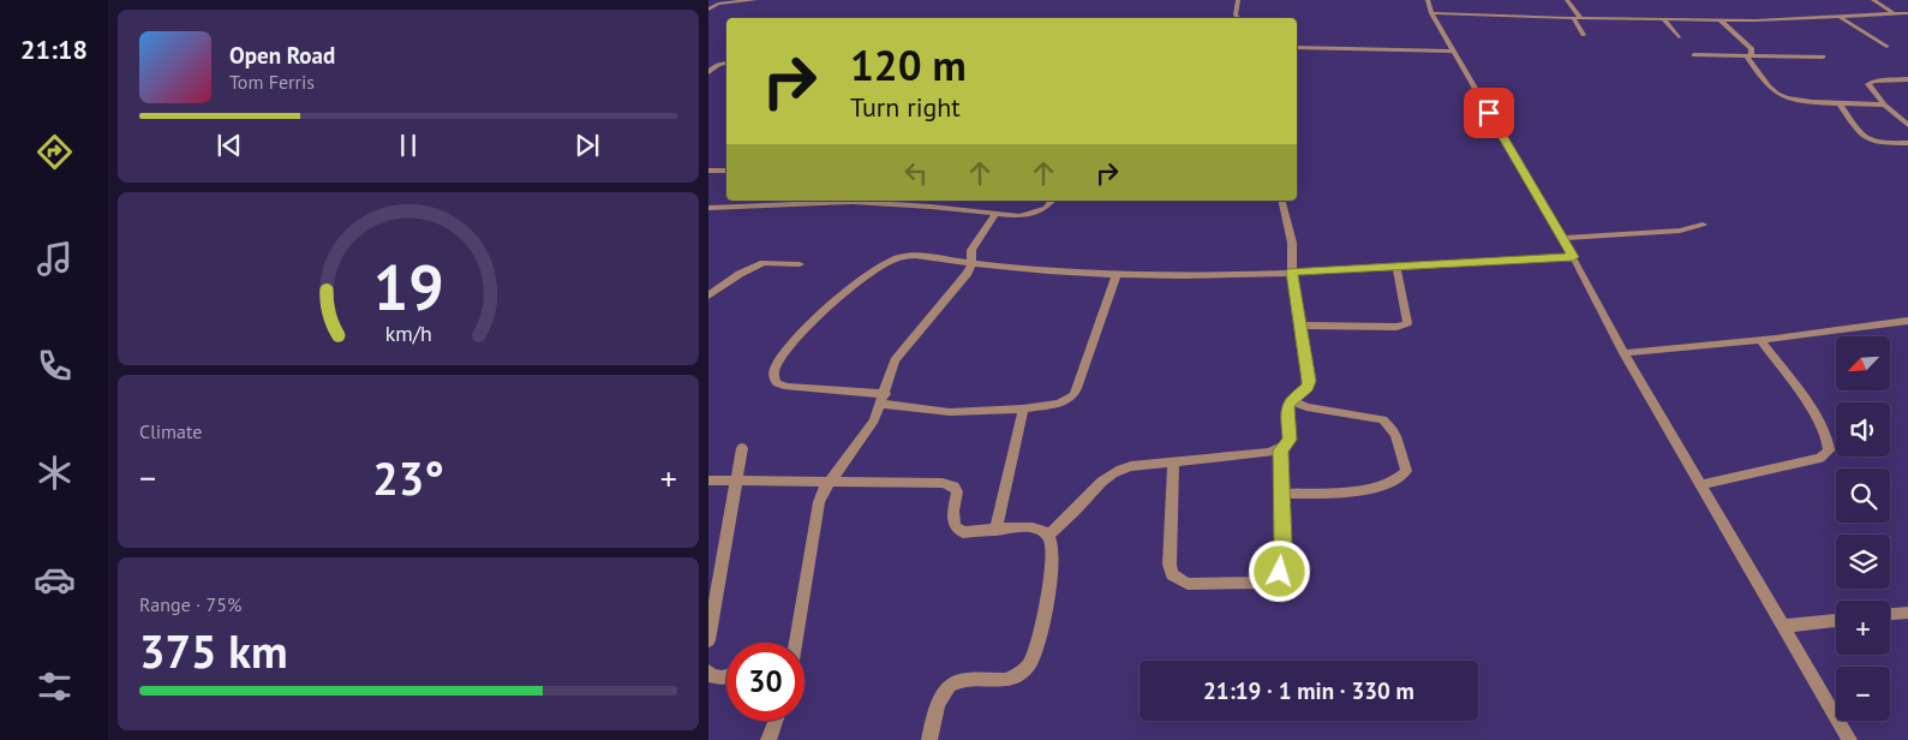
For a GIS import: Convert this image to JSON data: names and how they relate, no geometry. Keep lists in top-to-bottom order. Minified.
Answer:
{"north":"bottom left","page":{"tabs":"21:18","turn":["120 m","Turn right"],"song":["Open Road","Tom Ferris"],"map_buttons":["+","−"],"tile":["Climate",["Range · 75%","375 km"]],"heat":["−","23°","+"],"limit":"30","trip":"21:19 · 1 min · 330 m","gauge":["19","km/h"]}}
